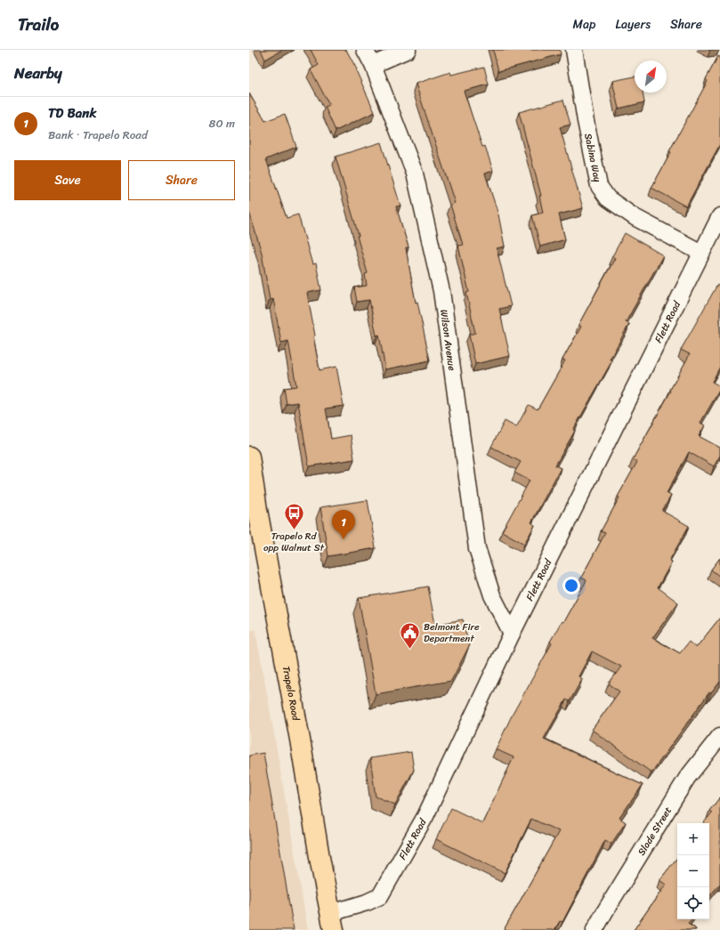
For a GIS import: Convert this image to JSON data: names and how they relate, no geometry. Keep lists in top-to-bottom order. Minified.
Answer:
{"streets":{"main road":["Trapelo Road"],"street":["Sabina Way","Flett Road","Wilson Avenue","Slade Street"]},"crossings":[["Sabina Way","Flett Road"],["Flett Road","Wilson Avenue"],["Flett Road","Trapelo Road"]],"places":{"bus stop":["Trapelo Rd opp Walnut St"],"public building":["Belmont Fire Department"]},"north":"top right","page":{"header":"Trailo","nav":["Map","Layers","Share"],"heading":"Nearby","list":[{"mark":"1","name":"TD Bank","note":"Bank · Trapelo Road","value":"80 m"}],"buttons":["Save","Share"],"pins":"1","map_buttons":["+","−"]}}
